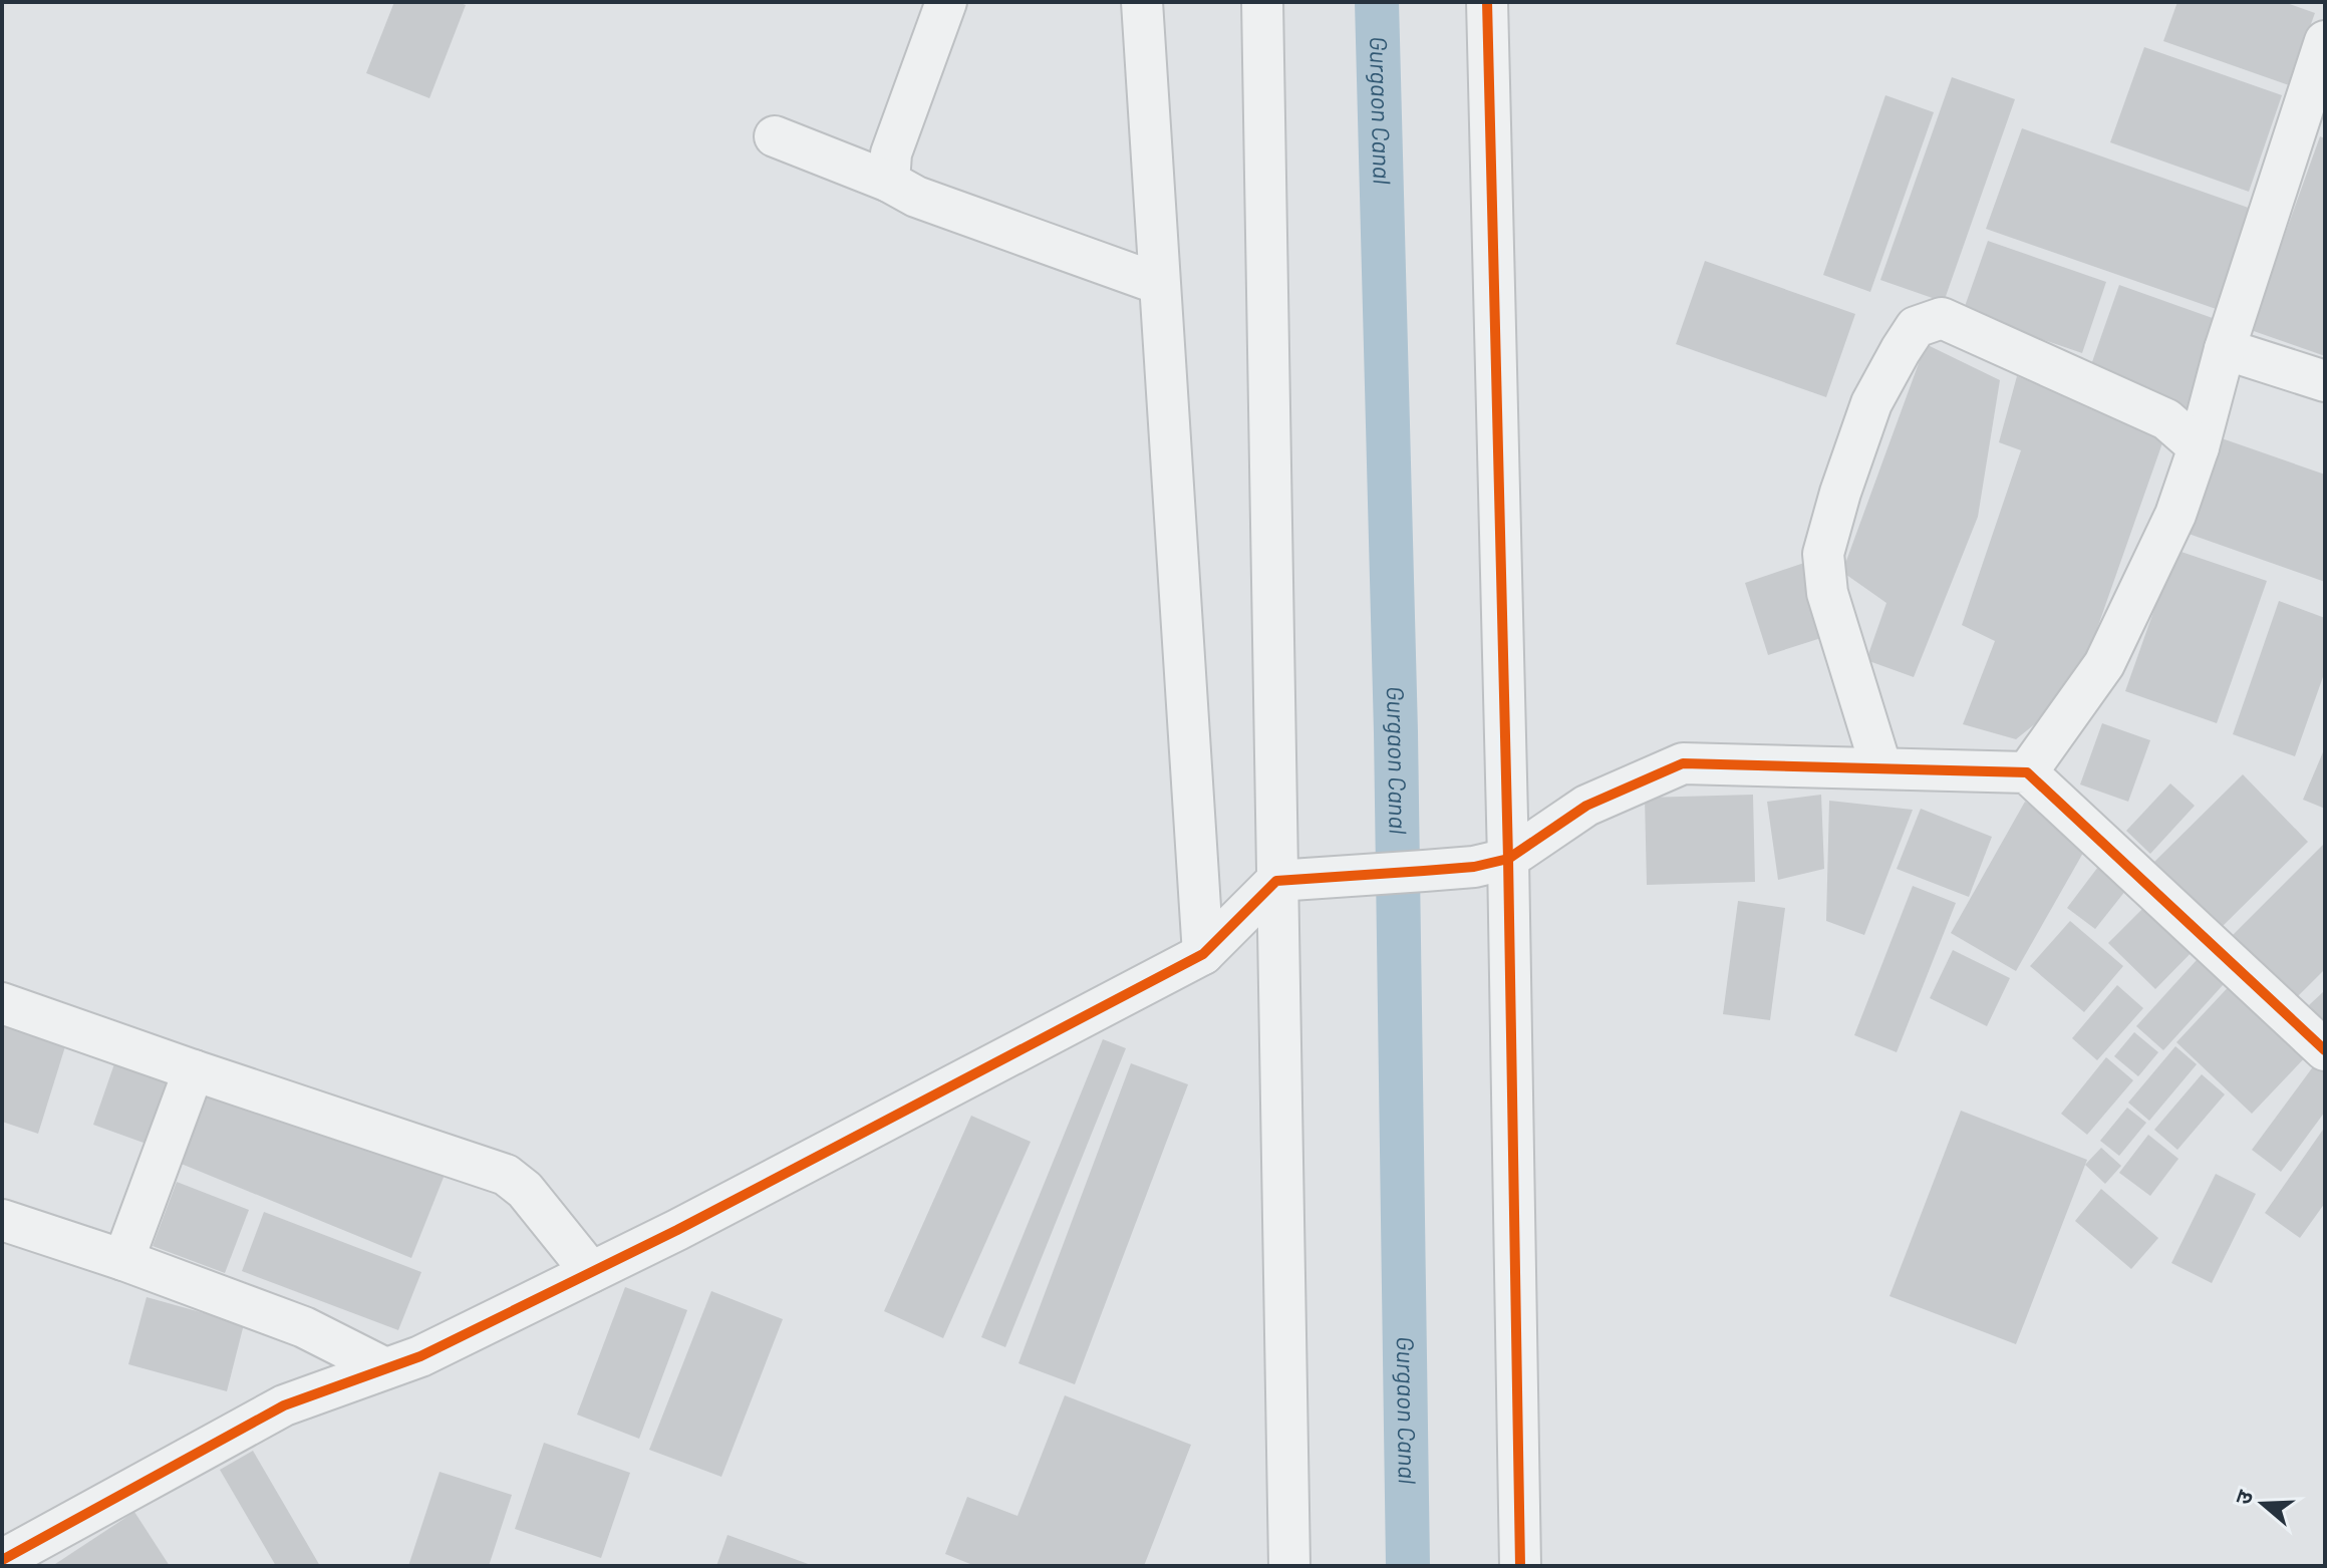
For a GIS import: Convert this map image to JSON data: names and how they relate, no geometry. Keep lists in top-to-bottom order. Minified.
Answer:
{"water":["Gurgaon Canal"],"north":"left"}
